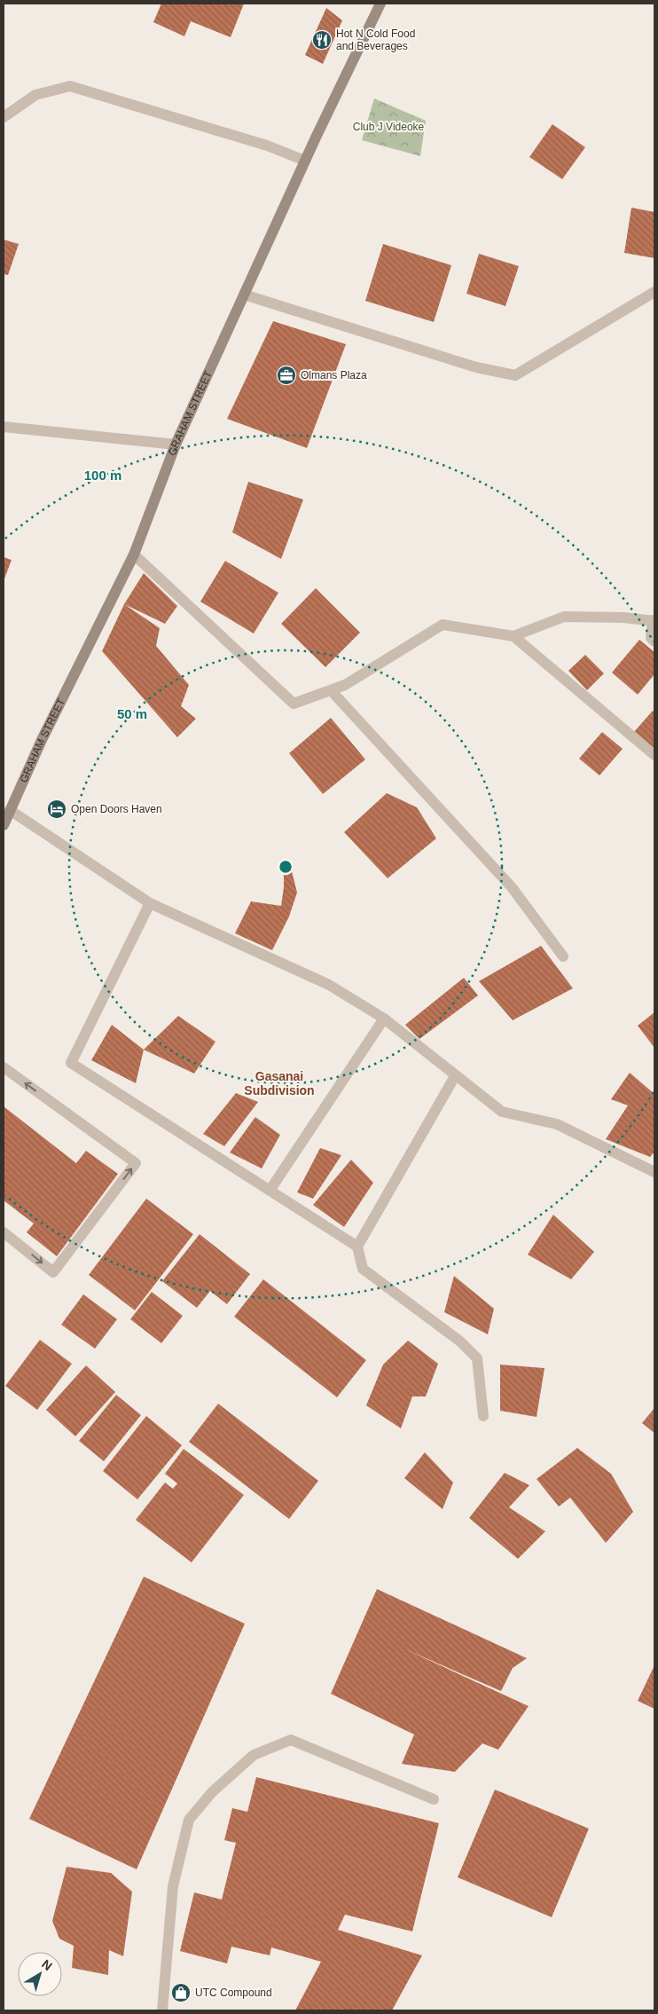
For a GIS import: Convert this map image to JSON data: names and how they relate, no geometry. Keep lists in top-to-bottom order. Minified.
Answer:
{"streets":{"main road":["GRAHAM STREET"]},"districts":["Gasanai Subdivision"],"parks":["Club J Videoke"],"places":{"restaurant":["Hot N Cold Food and Beverages"],"office":["Olmans Plaza"],"hotel":["Open Doors Haven"],"shop":["UTC Compound"]},"north":"top right","rings":["100 m","50 m"]}
